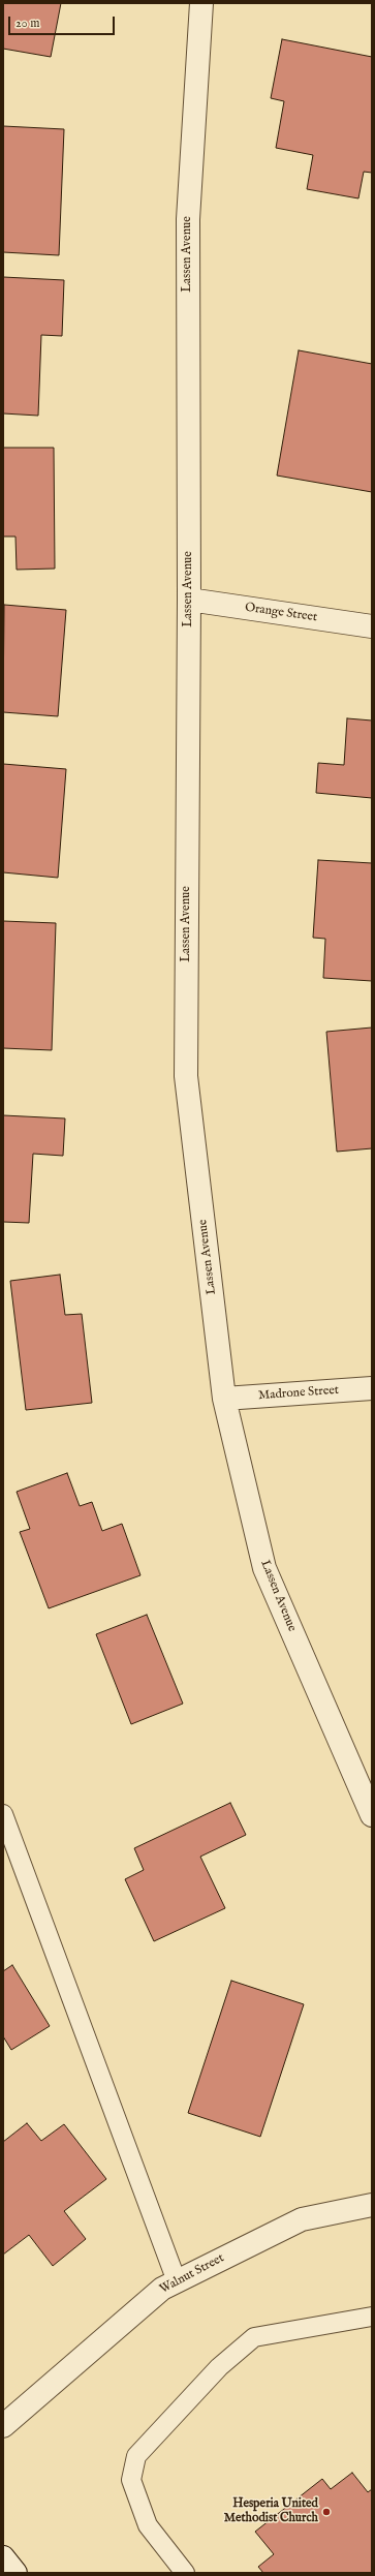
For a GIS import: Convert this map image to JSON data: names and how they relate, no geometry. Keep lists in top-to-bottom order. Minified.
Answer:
{"streets":{"street":["Lassen Avenue","Orange Street","Madrone Street","Walnut Street"]},"crossings":[["Lassen Avenue","Orange Street"],["Lassen Avenue","Madrone Street"]],"places":["Hesperia United Methodist Church"],"scale_bar":"20 m"}
